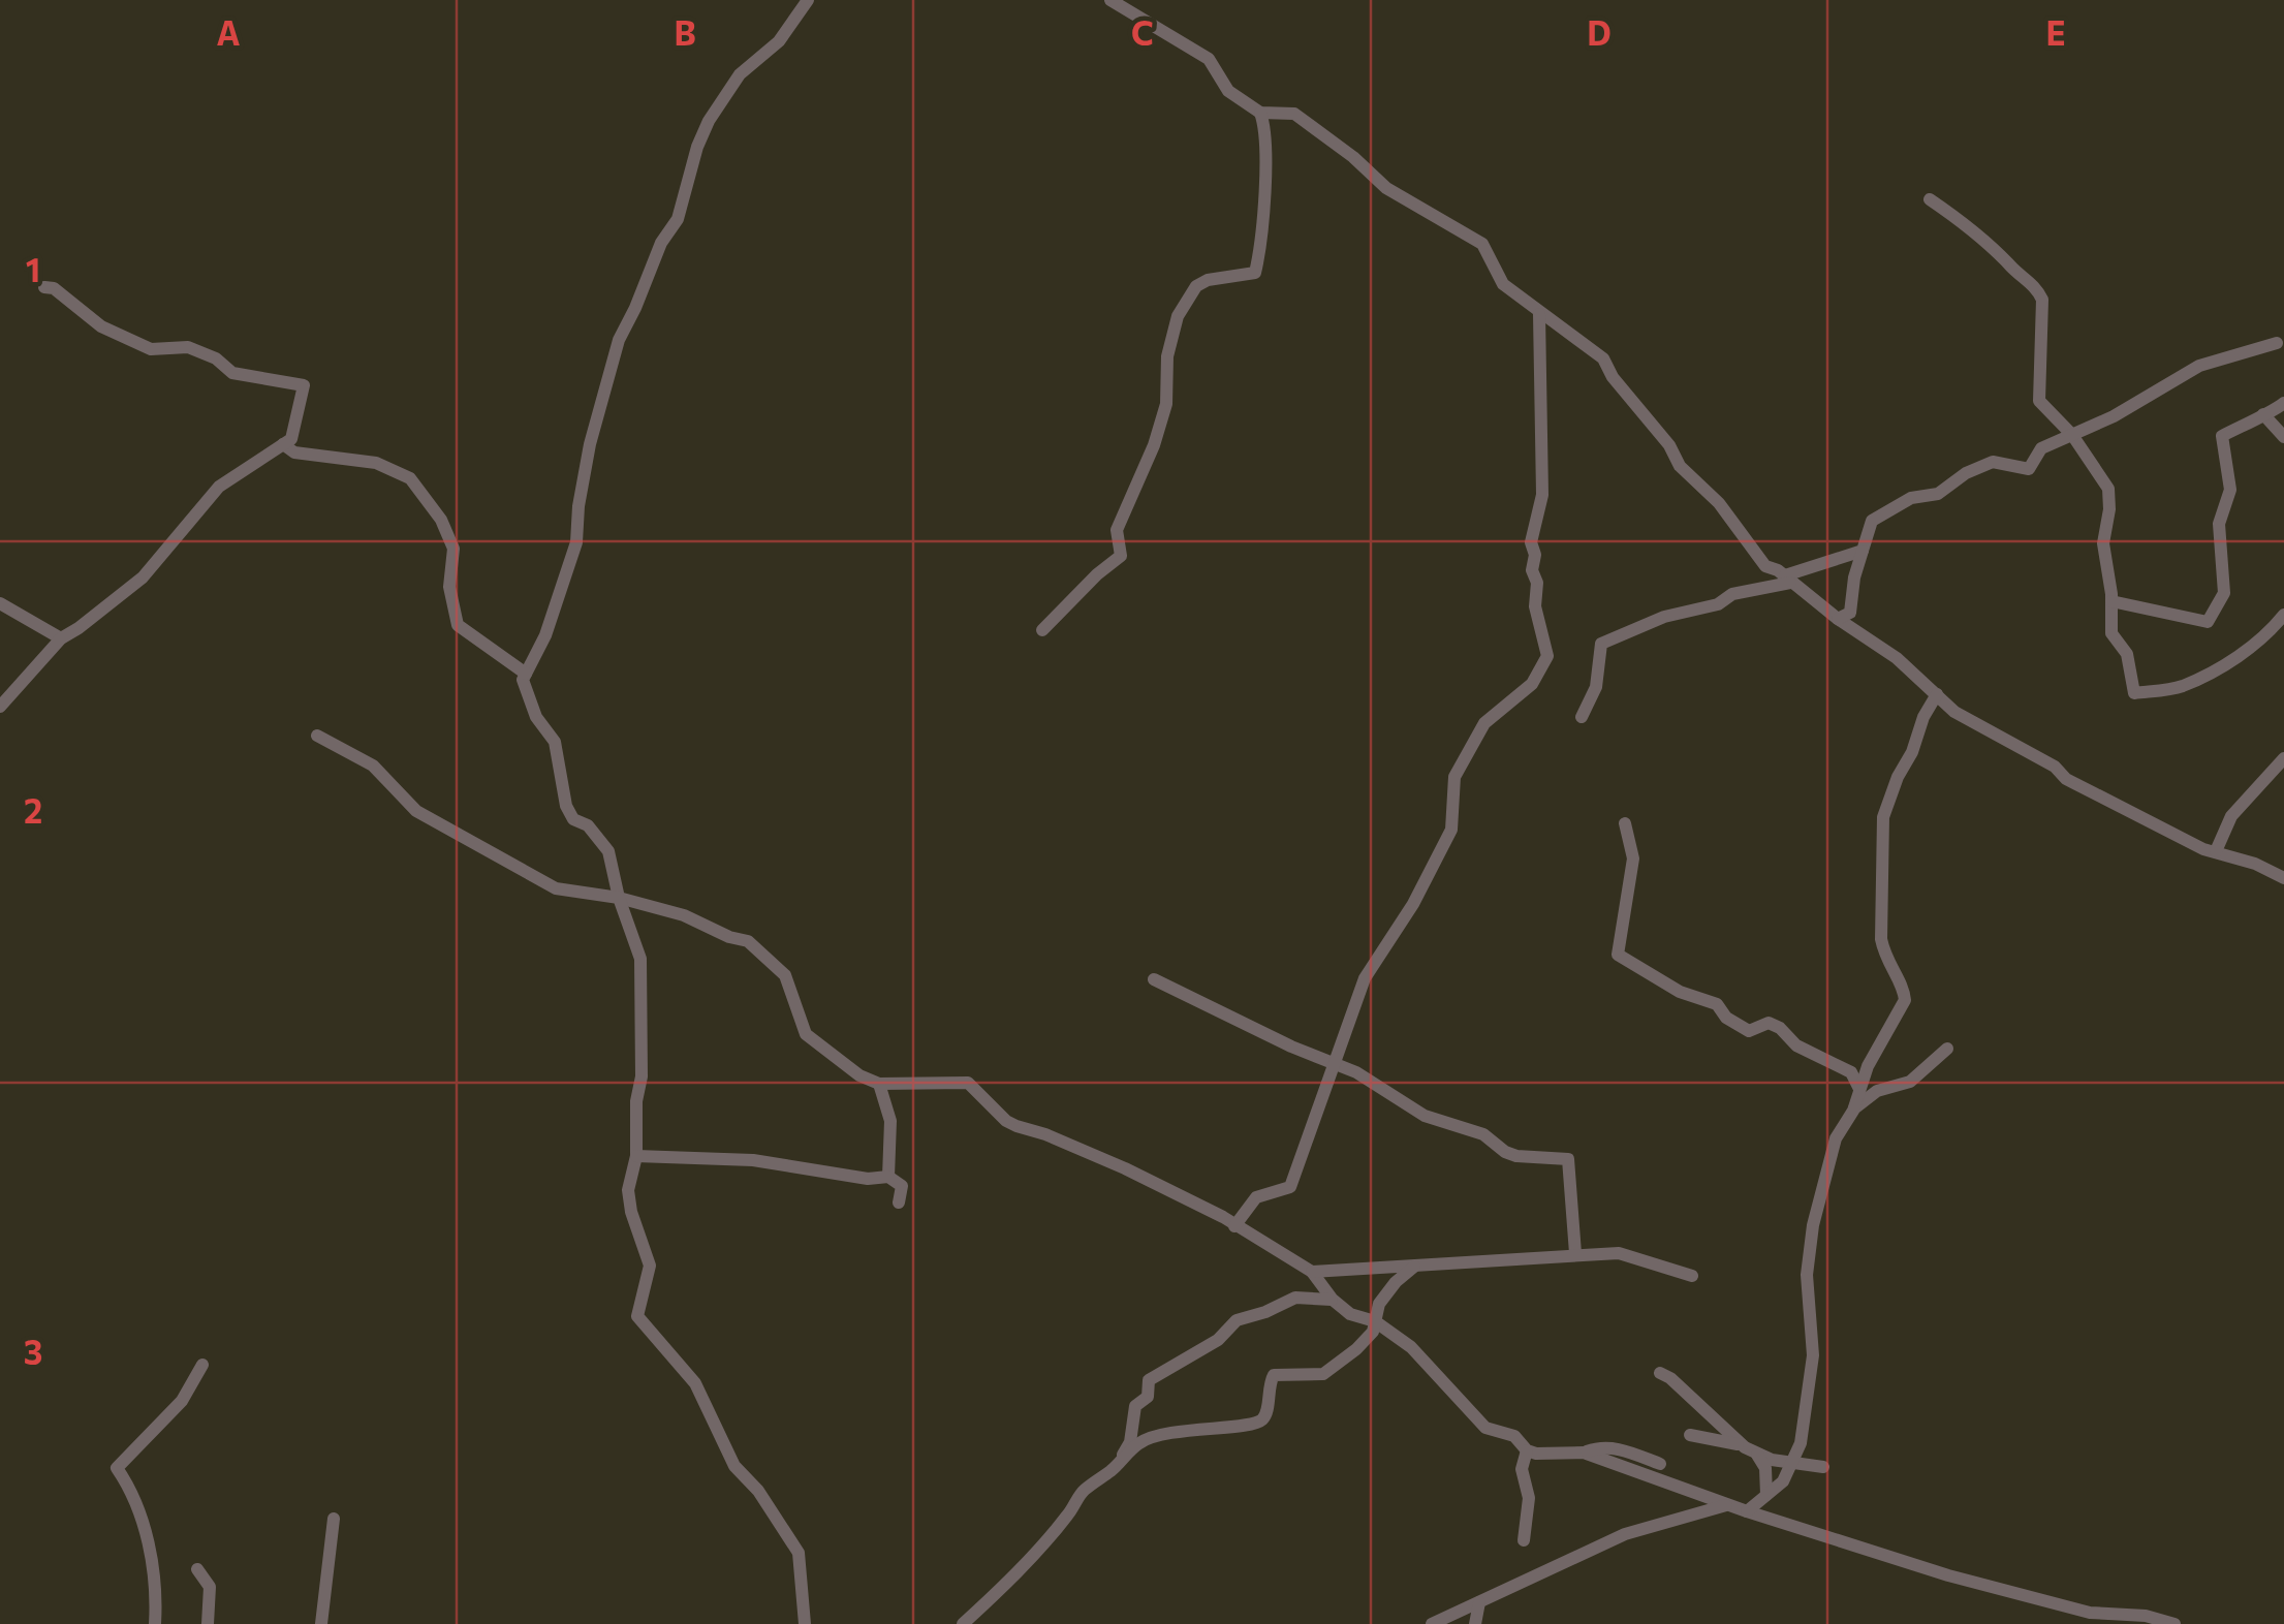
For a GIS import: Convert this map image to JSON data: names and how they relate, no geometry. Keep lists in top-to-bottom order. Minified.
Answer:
{"grid":{"columns":["A","B","C","D","E"],"rows":["1","2","3"]}}
